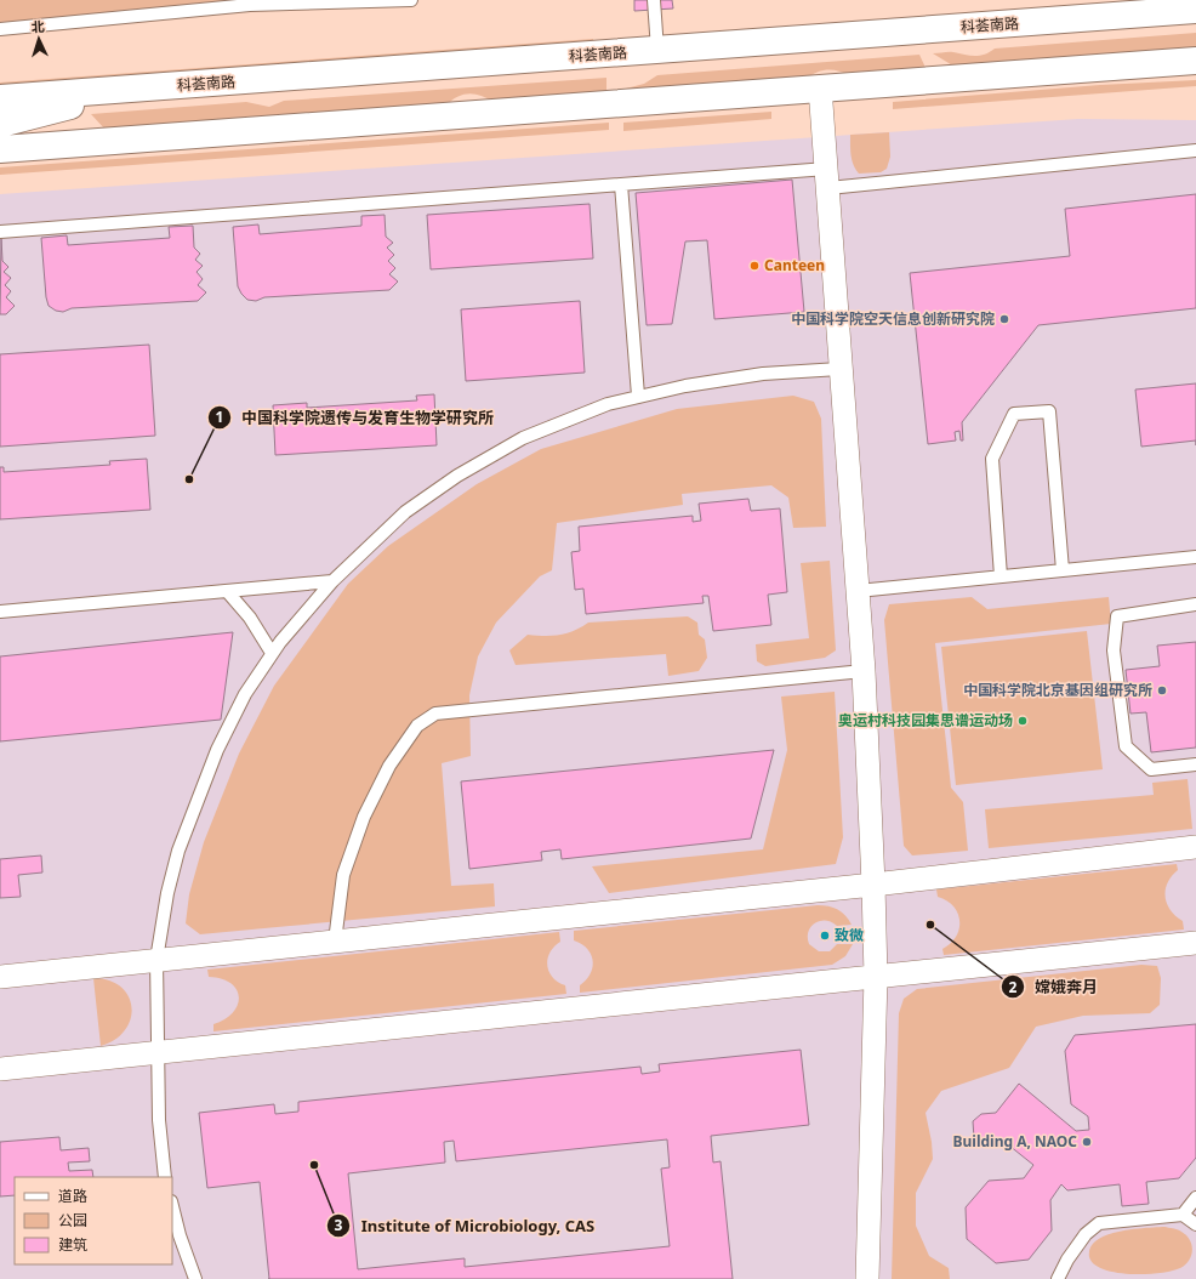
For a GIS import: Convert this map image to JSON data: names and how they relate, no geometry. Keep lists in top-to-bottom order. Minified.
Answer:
{"streets":{"street":["科荟南路"]},"places":["Canteen","中国科学院空天信息创新研究院","中国科学院遗传与发育生物学研究所","中国科学院北京基因组研究所","奥运村科技园集思谱运动场","嫦娥奔月","致微","Building A, NAOC","Institute of Microbiology, CAS"],"legend":["道路","公园","建筑"],"north":"top"}
